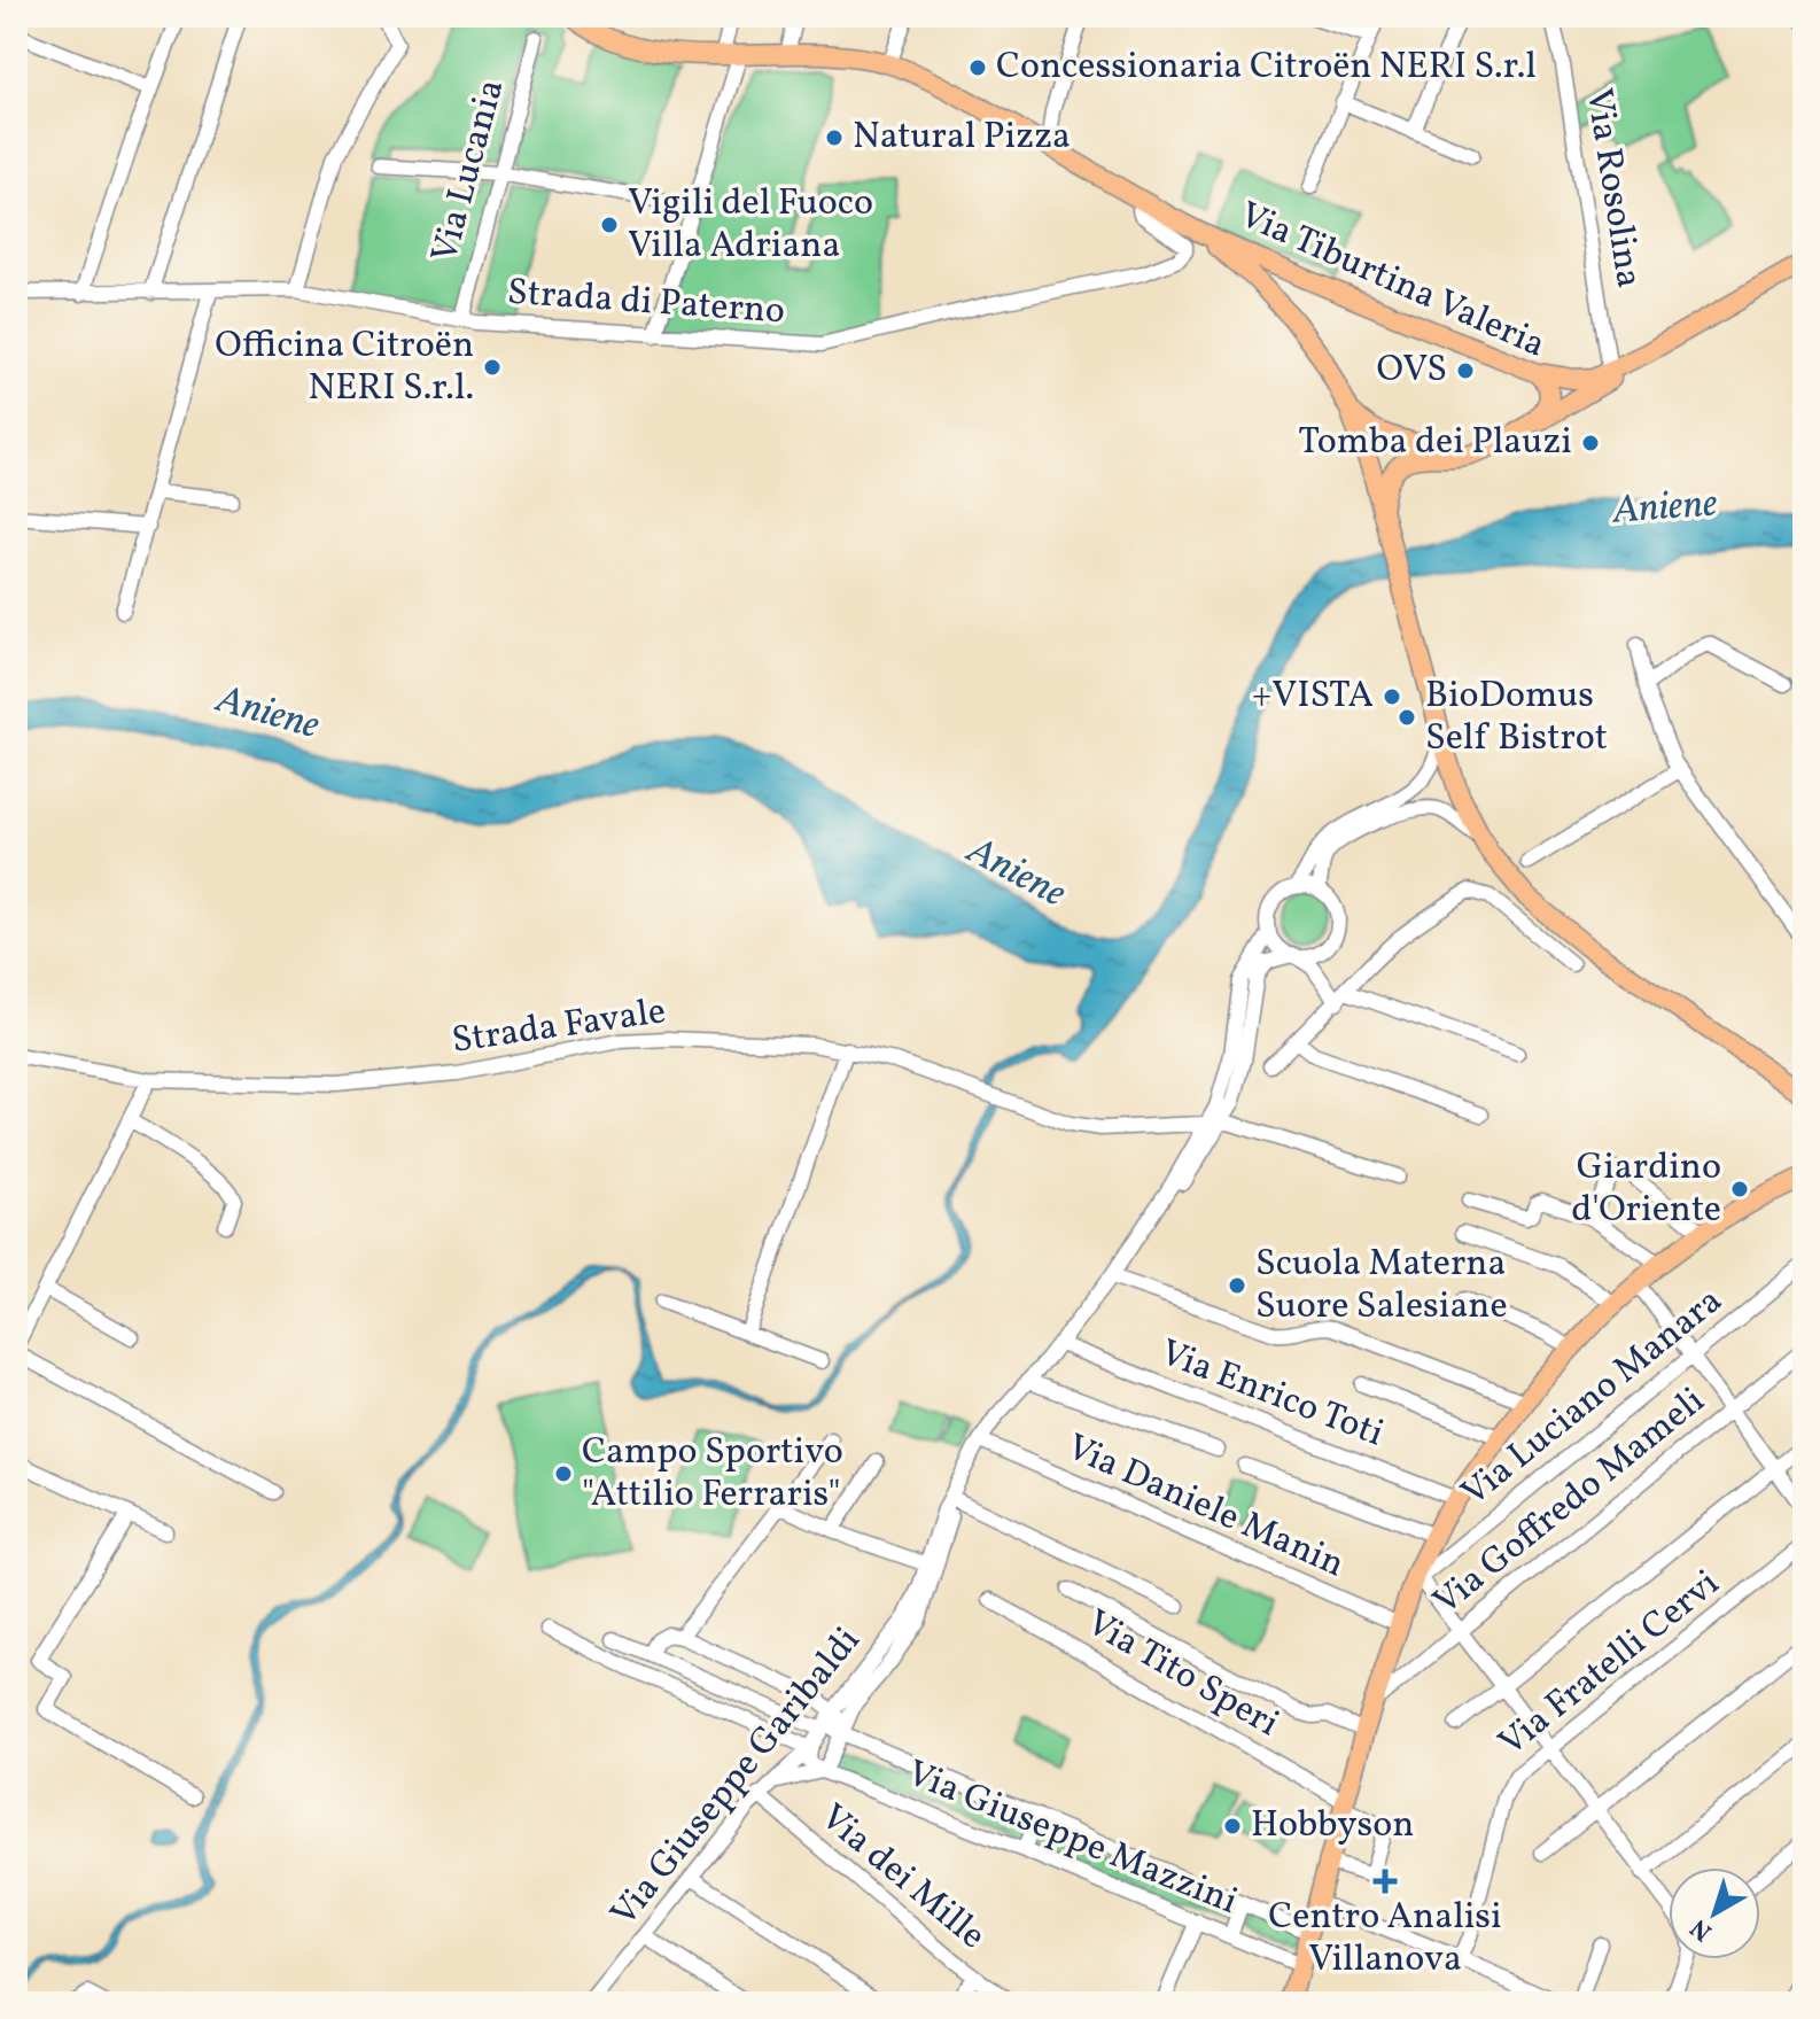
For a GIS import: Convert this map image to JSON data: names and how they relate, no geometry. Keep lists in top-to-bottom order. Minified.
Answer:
{"streets":{"main road":["Via Tiburtina Valeria"],"street":["Via Lucania","Via Rosolina","Strada di Paterno","Strada Favale","Via Enrico Toti","Via Luciano Manara","Via Goffredo Mameli","Via Daniele Manin","Via Fratelli Cervi","Via Tito Speri","Via Giuseppe Garibaldi","Via Giuseppe Mazzini","Via dei Mille"]},"crossings":[["Via Lucania","Strada di Paterno"],["Via Tiburtina Valeria","Strada di Paterno"],["Strada Favale","Via Giuseppe Garibaldi"],["Via Enrico Toti","Via Giuseppe Garibaldi"],["Via Daniele Manin","Via Giuseppe Garibaldi"],["Via Giuseppe Garibaldi","Via Giuseppe Mazzini"],["Via Giuseppe Garibaldi","Via dei Mille"]],"water":["Aniene"],"places":{"other":["Concessionaria Citroën NERI S.r.l","Natural Pizza","Vigili del Fuoco Villa Adriana","Officina Citroën NERI S.r.l.","OVS","Tomba dei Plauzi","+VISTA","BioDomus Self Bistrot","Giardino d'Oriente","Scuola Materna Suore Salesiane","Campo Sportivo \"Attilio Ferraris\"","Hobbyson"],"health":["Centro Analisi Villanova"]},"north":"bottom left"}
